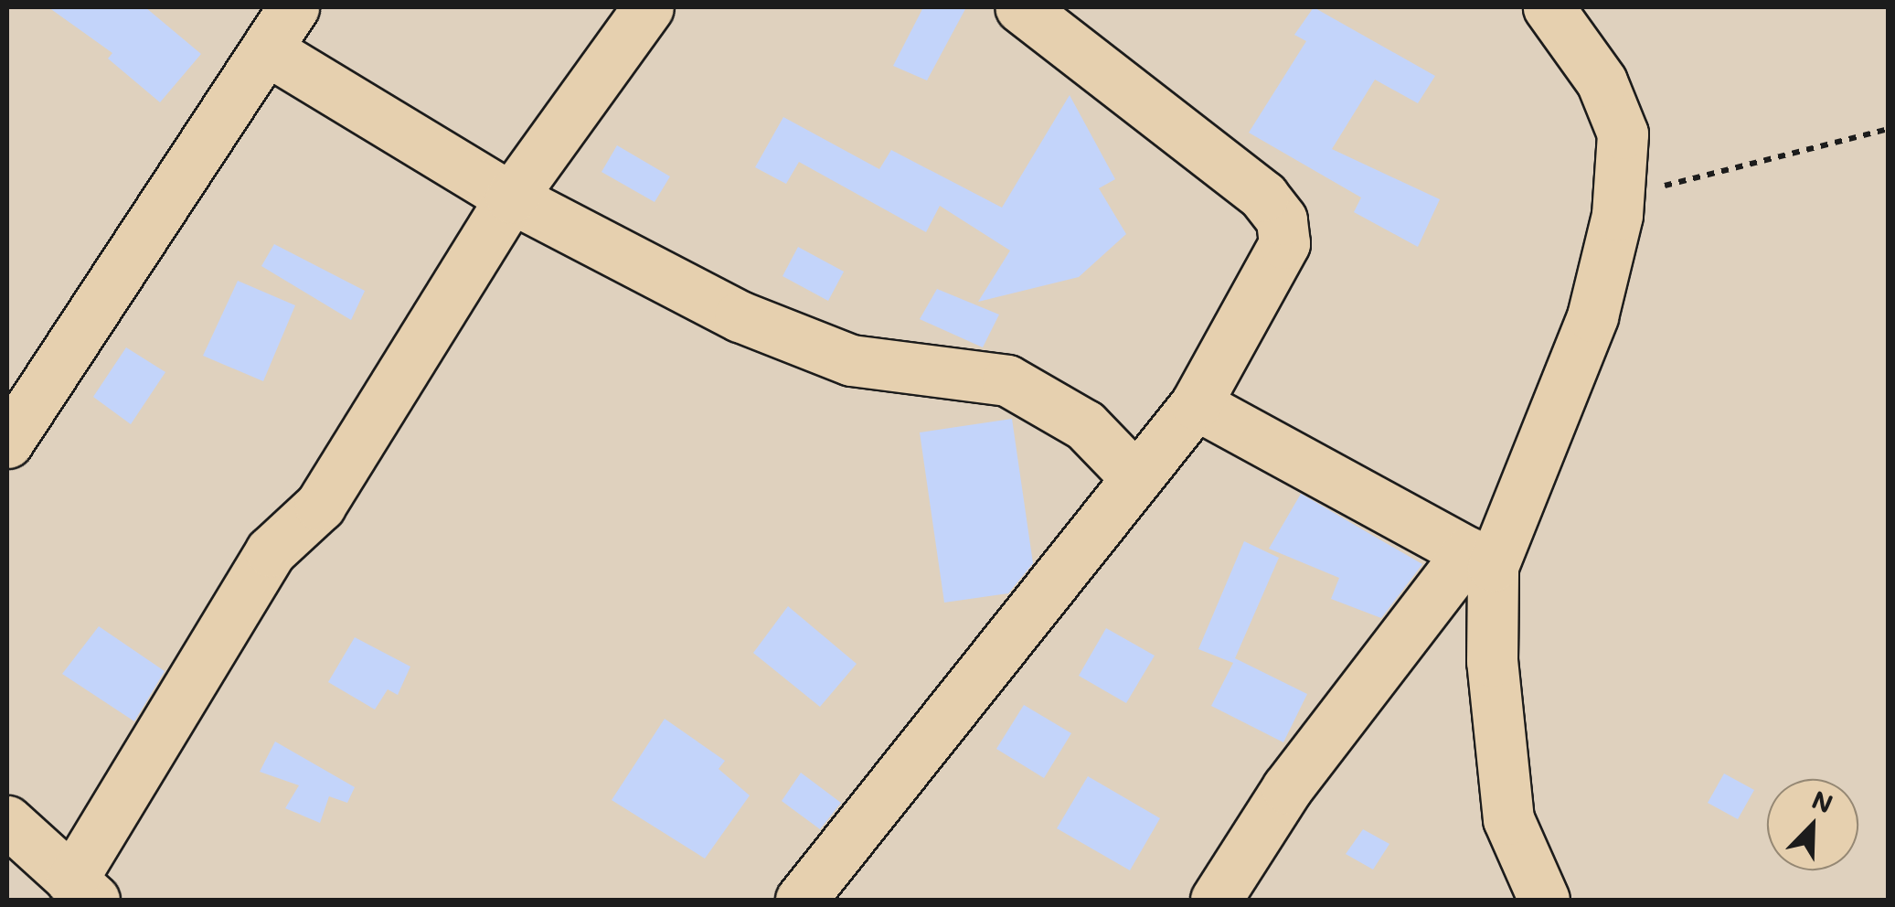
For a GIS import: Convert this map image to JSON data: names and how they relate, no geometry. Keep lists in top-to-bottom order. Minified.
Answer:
{"north":"top right"}
